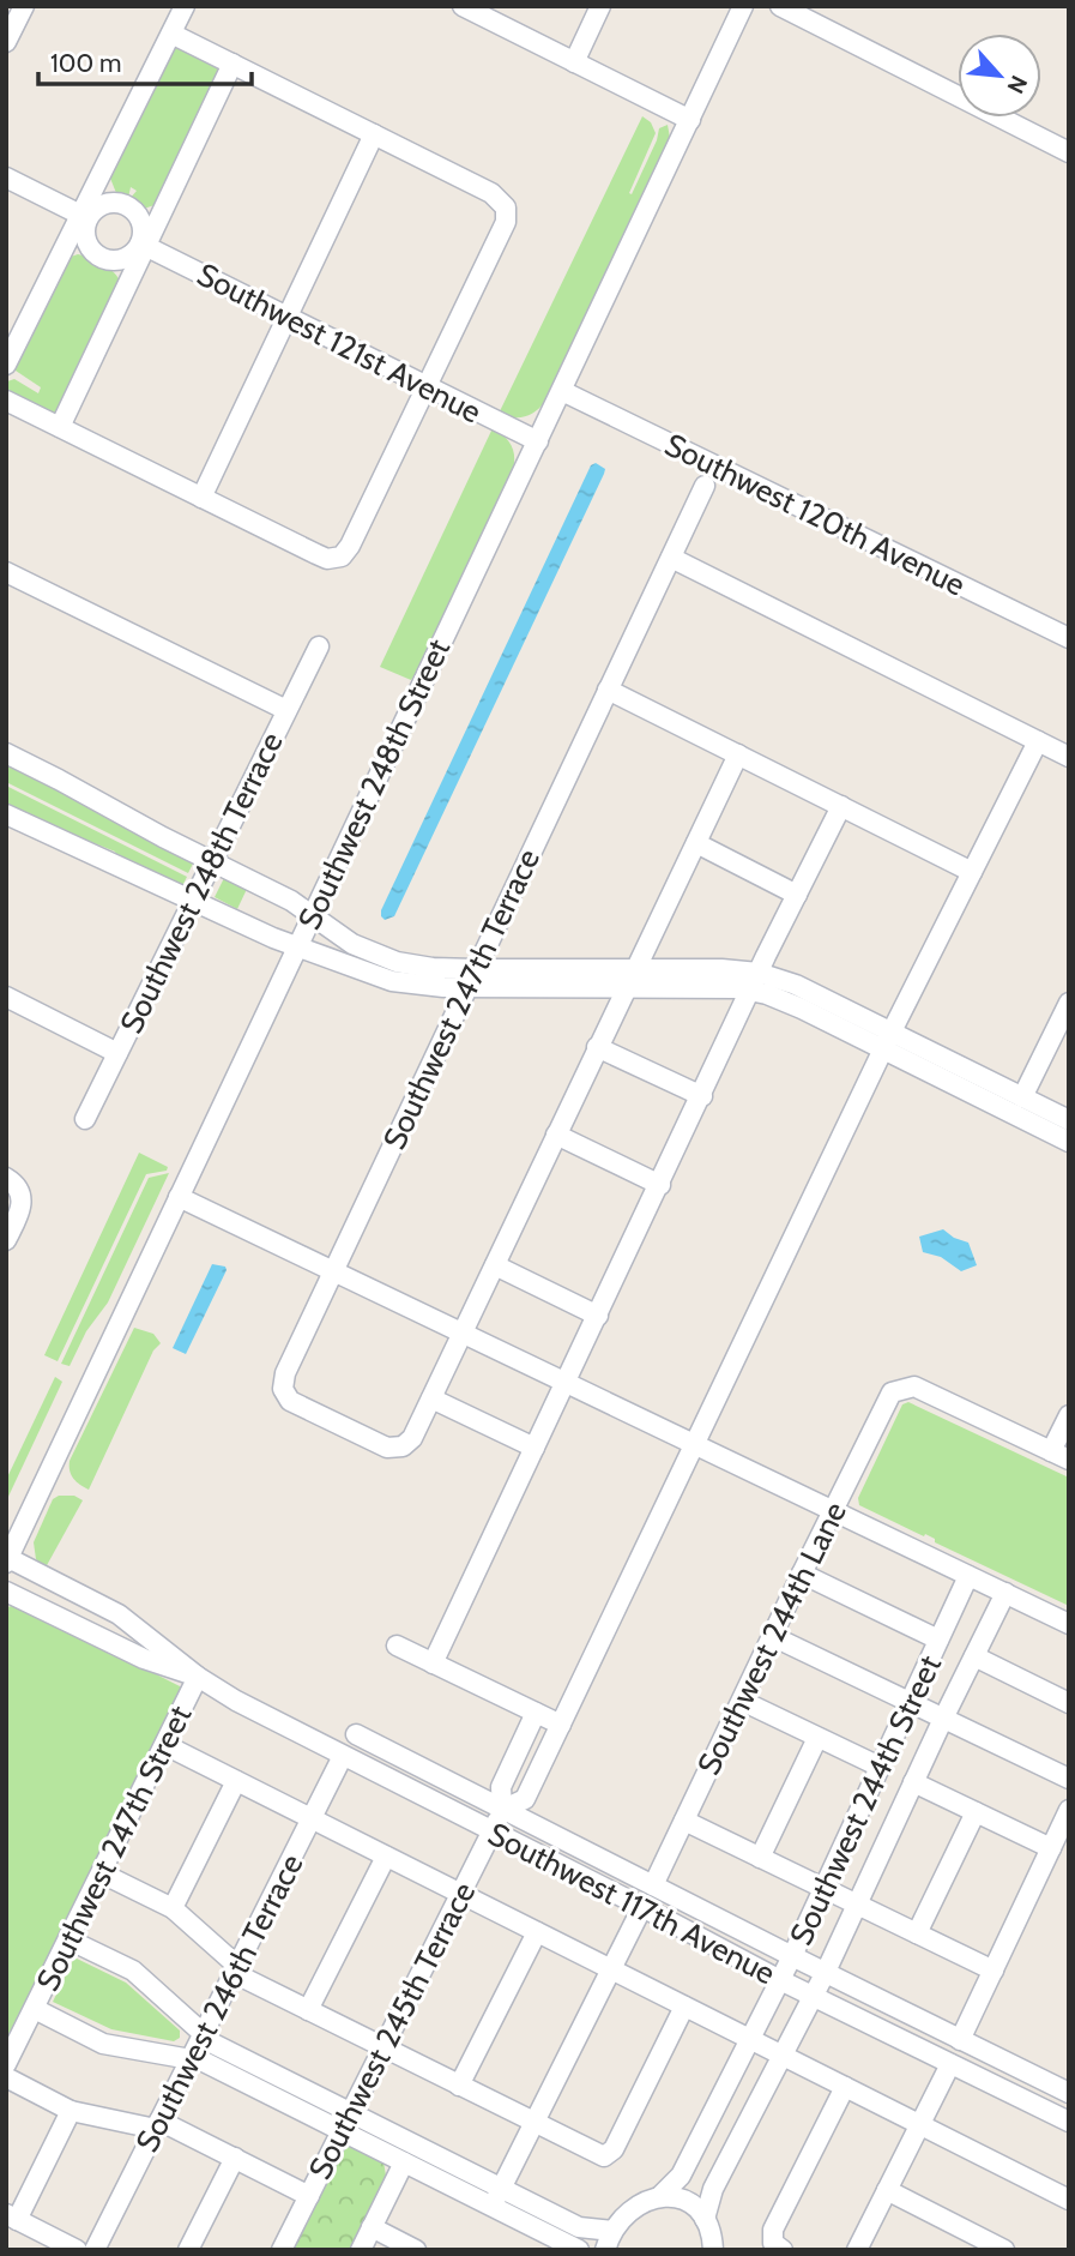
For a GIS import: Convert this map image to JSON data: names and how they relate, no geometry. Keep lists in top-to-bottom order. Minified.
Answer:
{"streets":{"street":["Southwest 121st Avenue","Southwest 120th Avenue","Southwest 248th Street","Southwest 248th Terrace","Southwest 247th Terrace","Southwest 244th Lane","Southwest 244th Street","Southwest 247th Street","Southwest 117th Avenue","Southwest 246th Terrace","Southwest 245th Terrace"]},"crossings":[["Southwest 121st Avenue","Southwest 248th Street"],["Southwest 120th Avenue","Southwest 248th Street"],["Southwest 248th Street","Southwest 117th Avenue"],["Southwest 244th Lane","Southwest 117th Avenue"],["Southwest 244th Street","Southwest 117th Avenue"],["Southwest 247th Street","Southwest 117th Avenue"],["Southwest 117th Avenue","Southwest 246th Terrace"],["Southwest 117th Avenue","Southwest 245th Terrace"]],"scale_bar":"100 m","north":"bottom right"}
